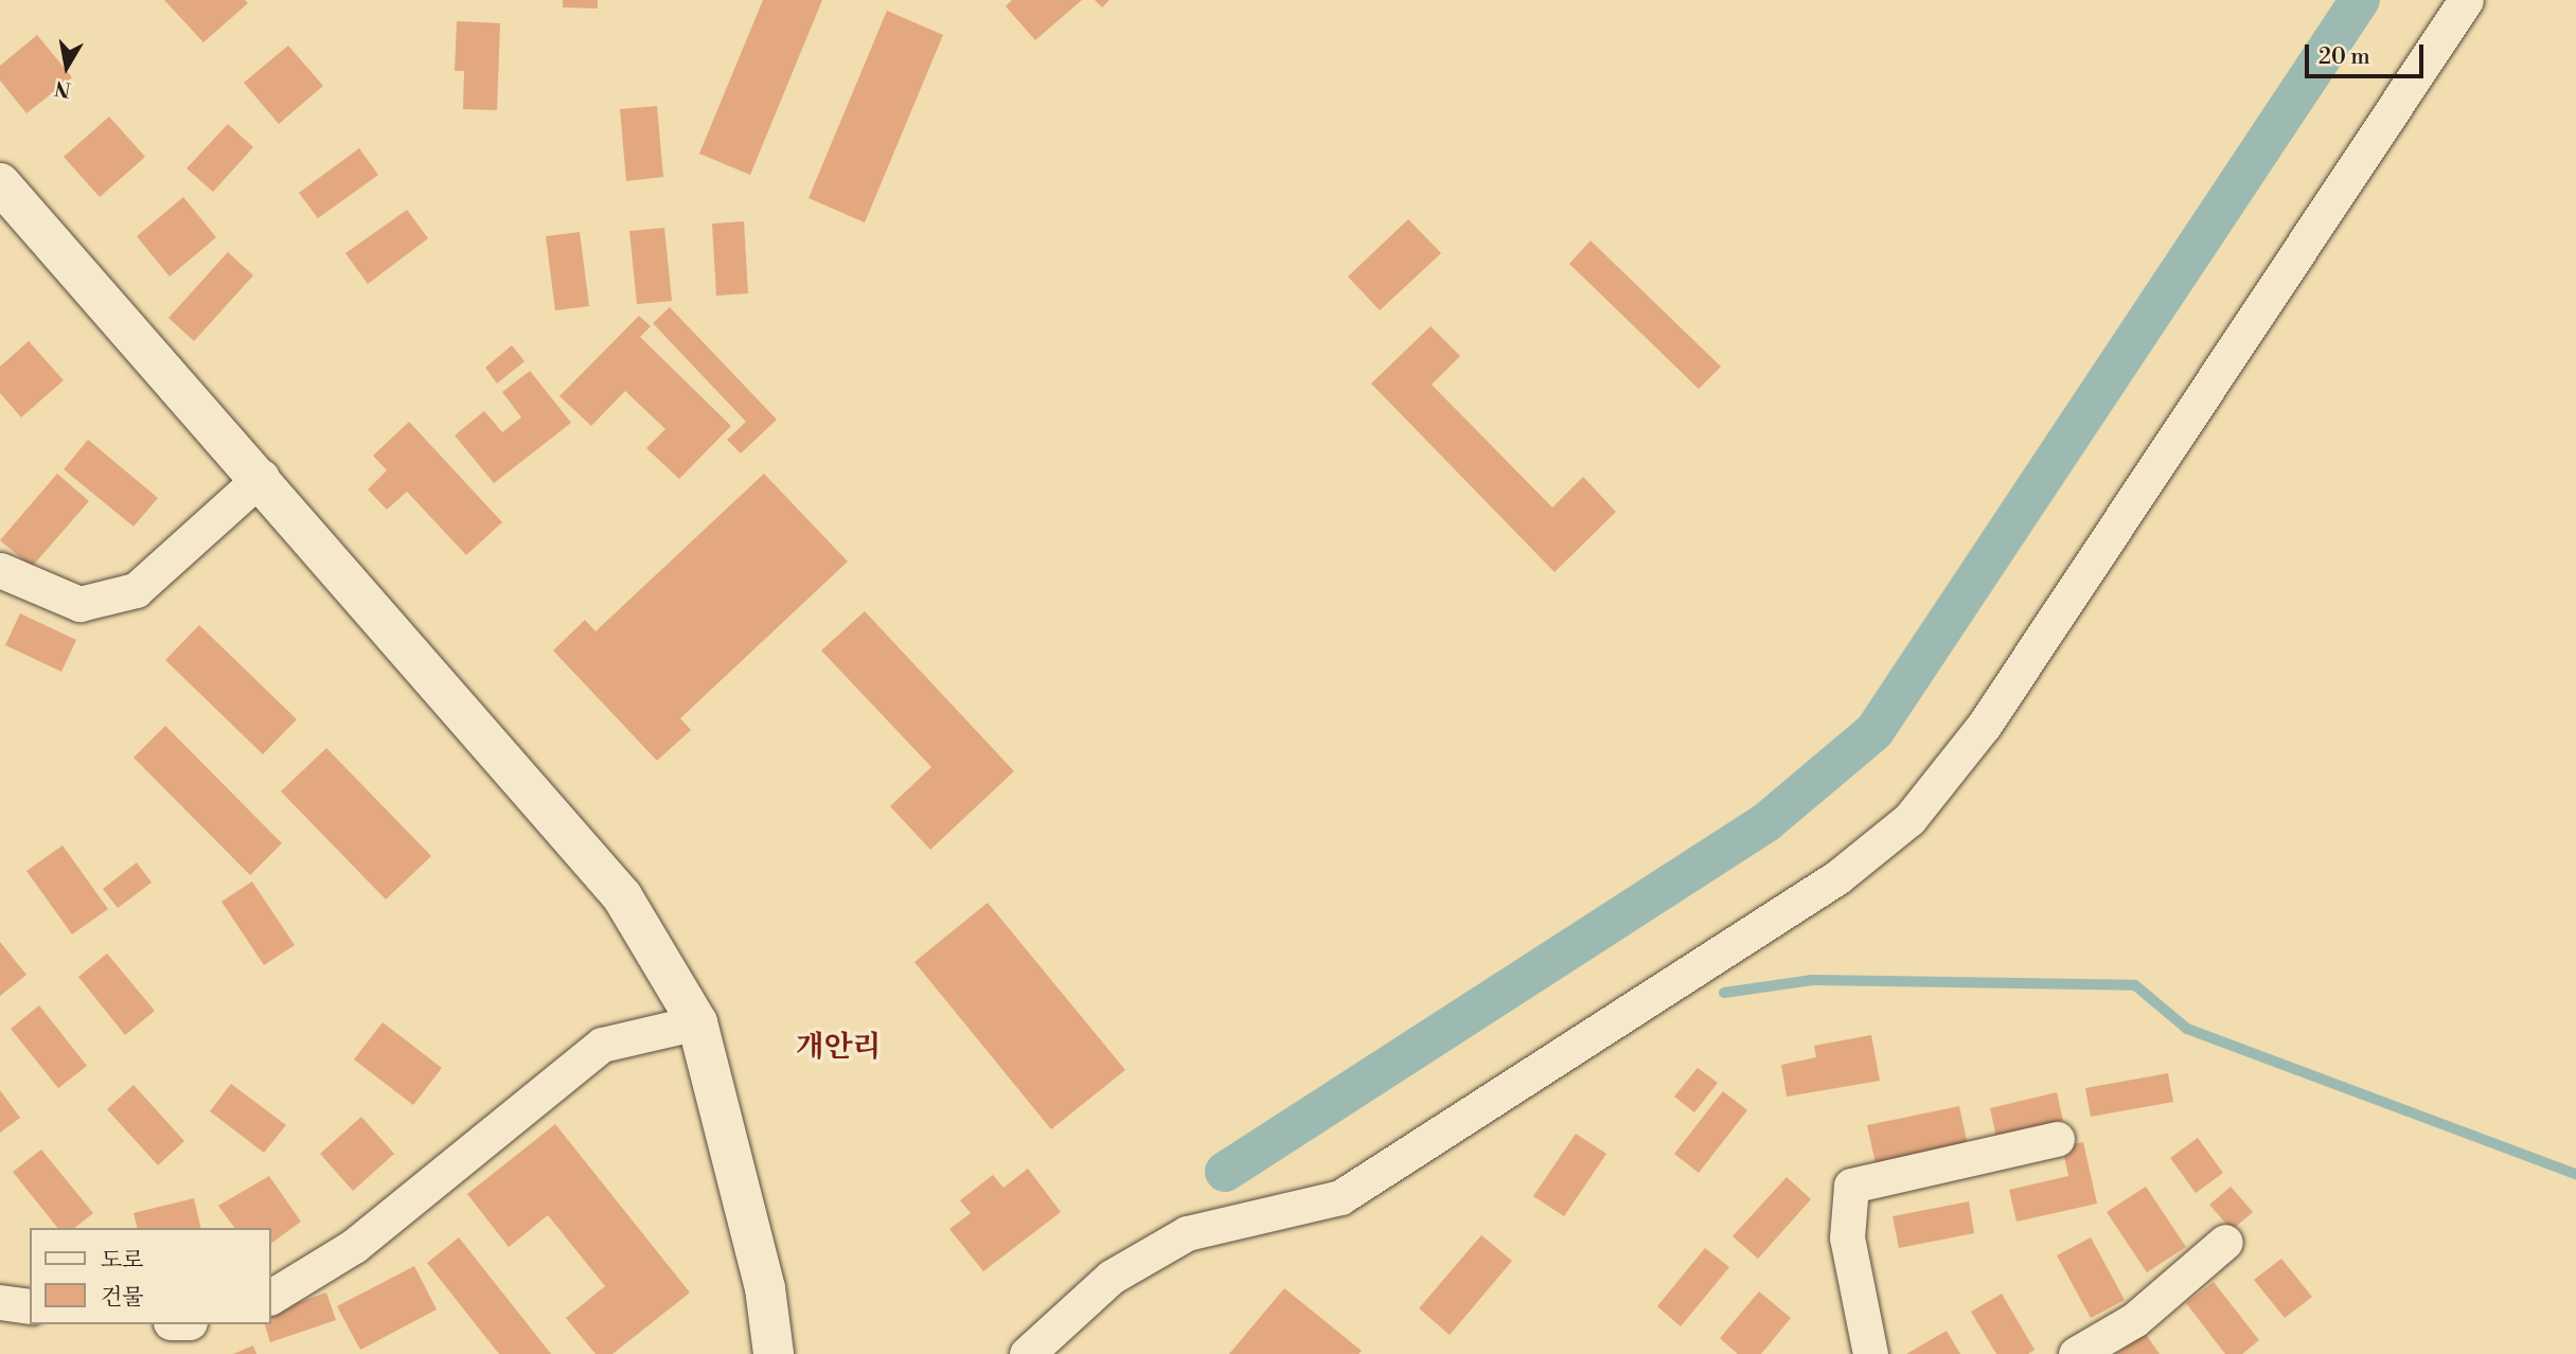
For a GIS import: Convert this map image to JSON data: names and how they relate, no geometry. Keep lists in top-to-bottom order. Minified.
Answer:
{"districts":["개안리"],"legend":["도로","건물"],"scale_bar":"20 m","north":"bottom"}
